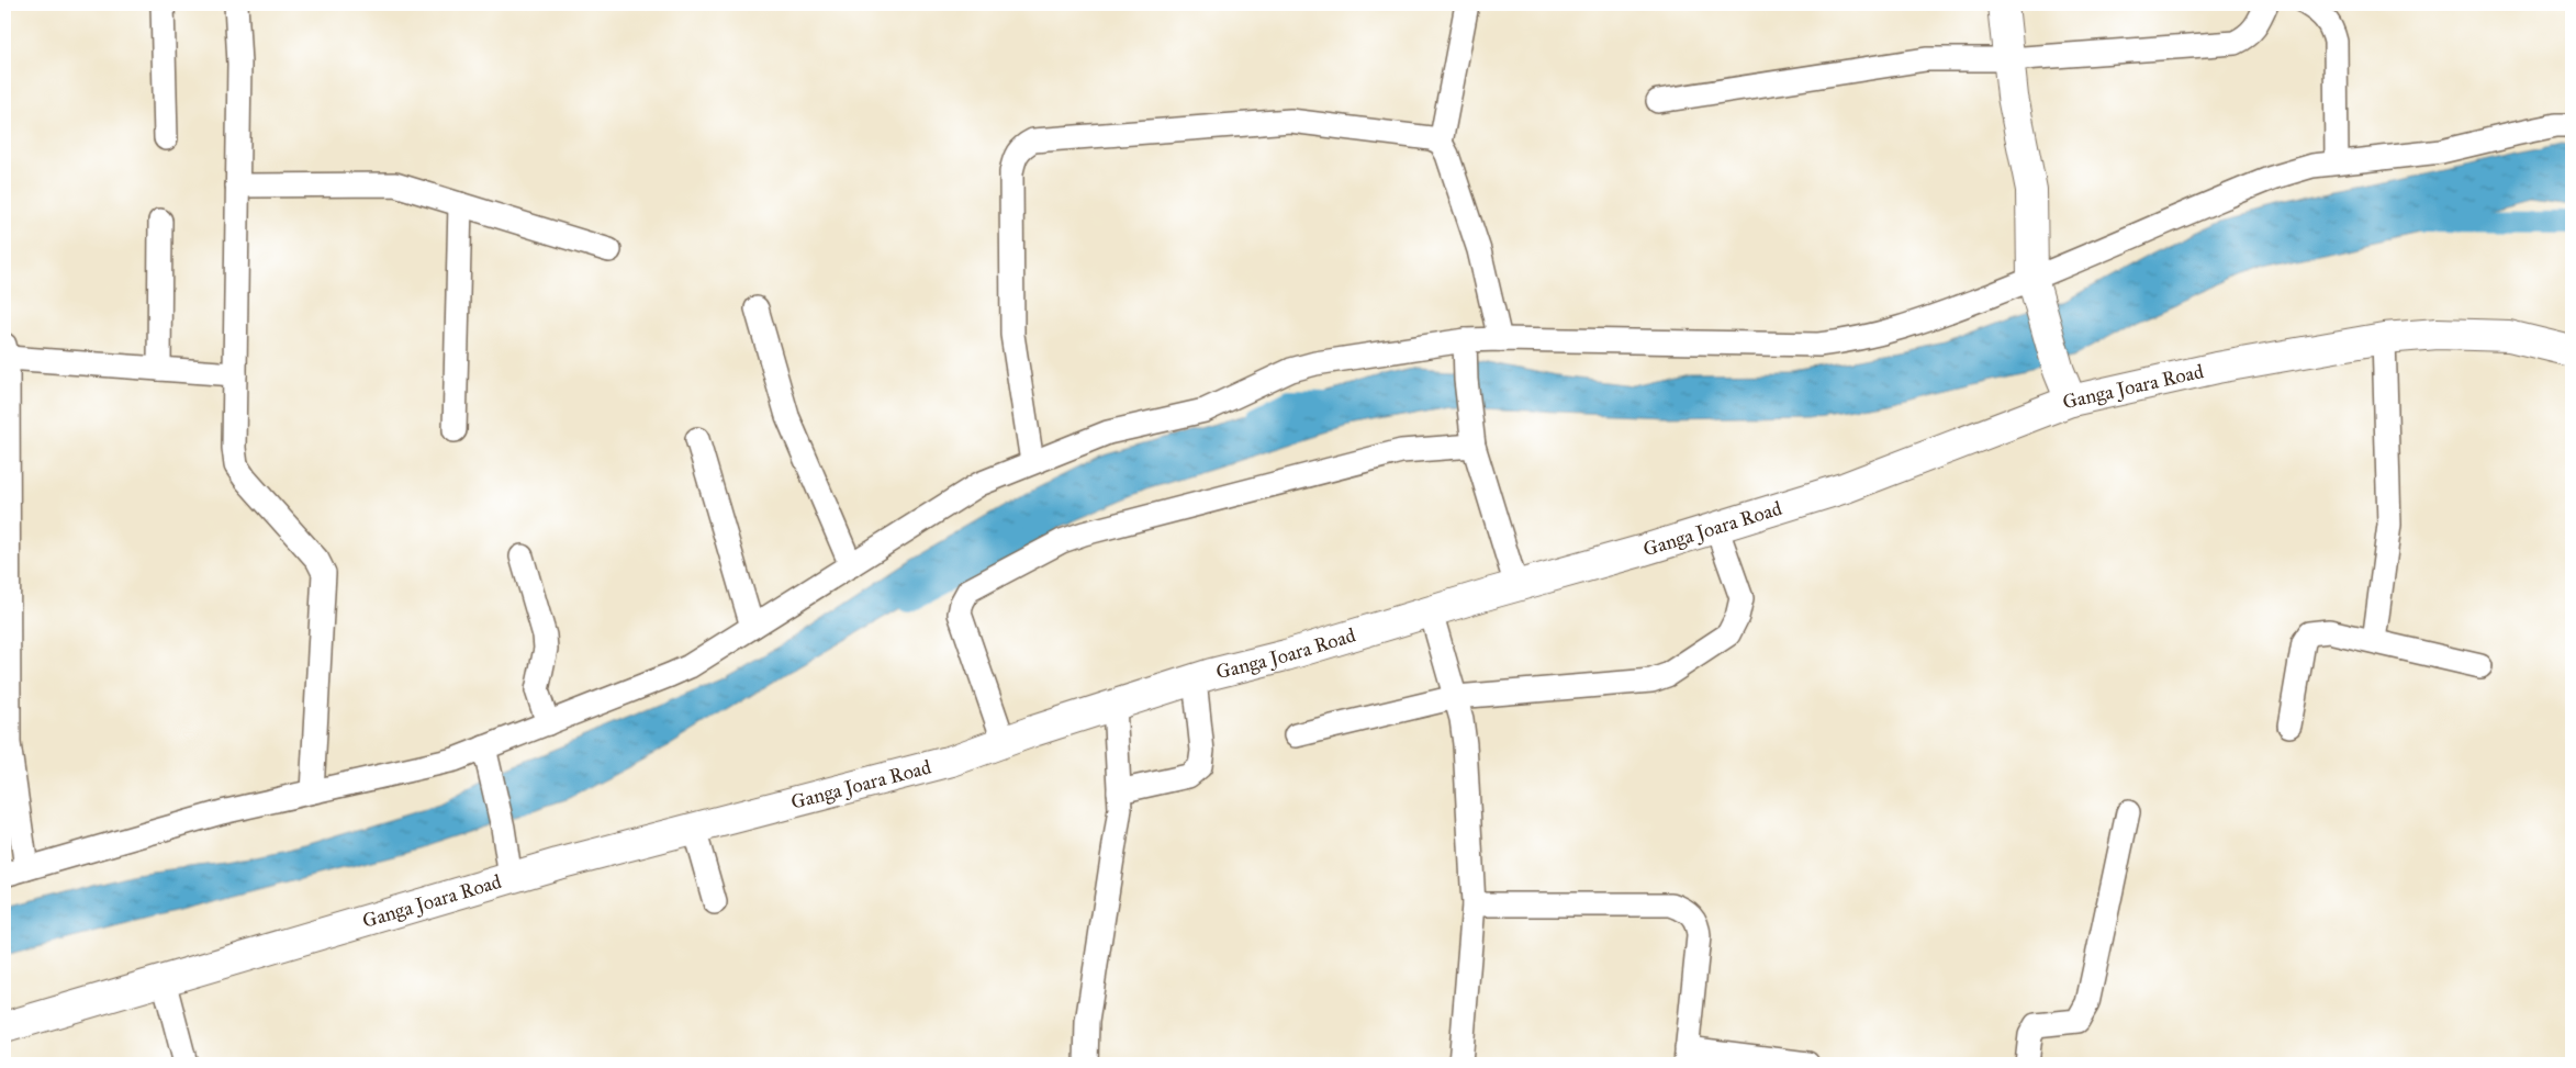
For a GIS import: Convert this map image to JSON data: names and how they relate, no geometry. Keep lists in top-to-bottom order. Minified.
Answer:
{"streets":{"main road":["Ganga Joara Road"]}}
